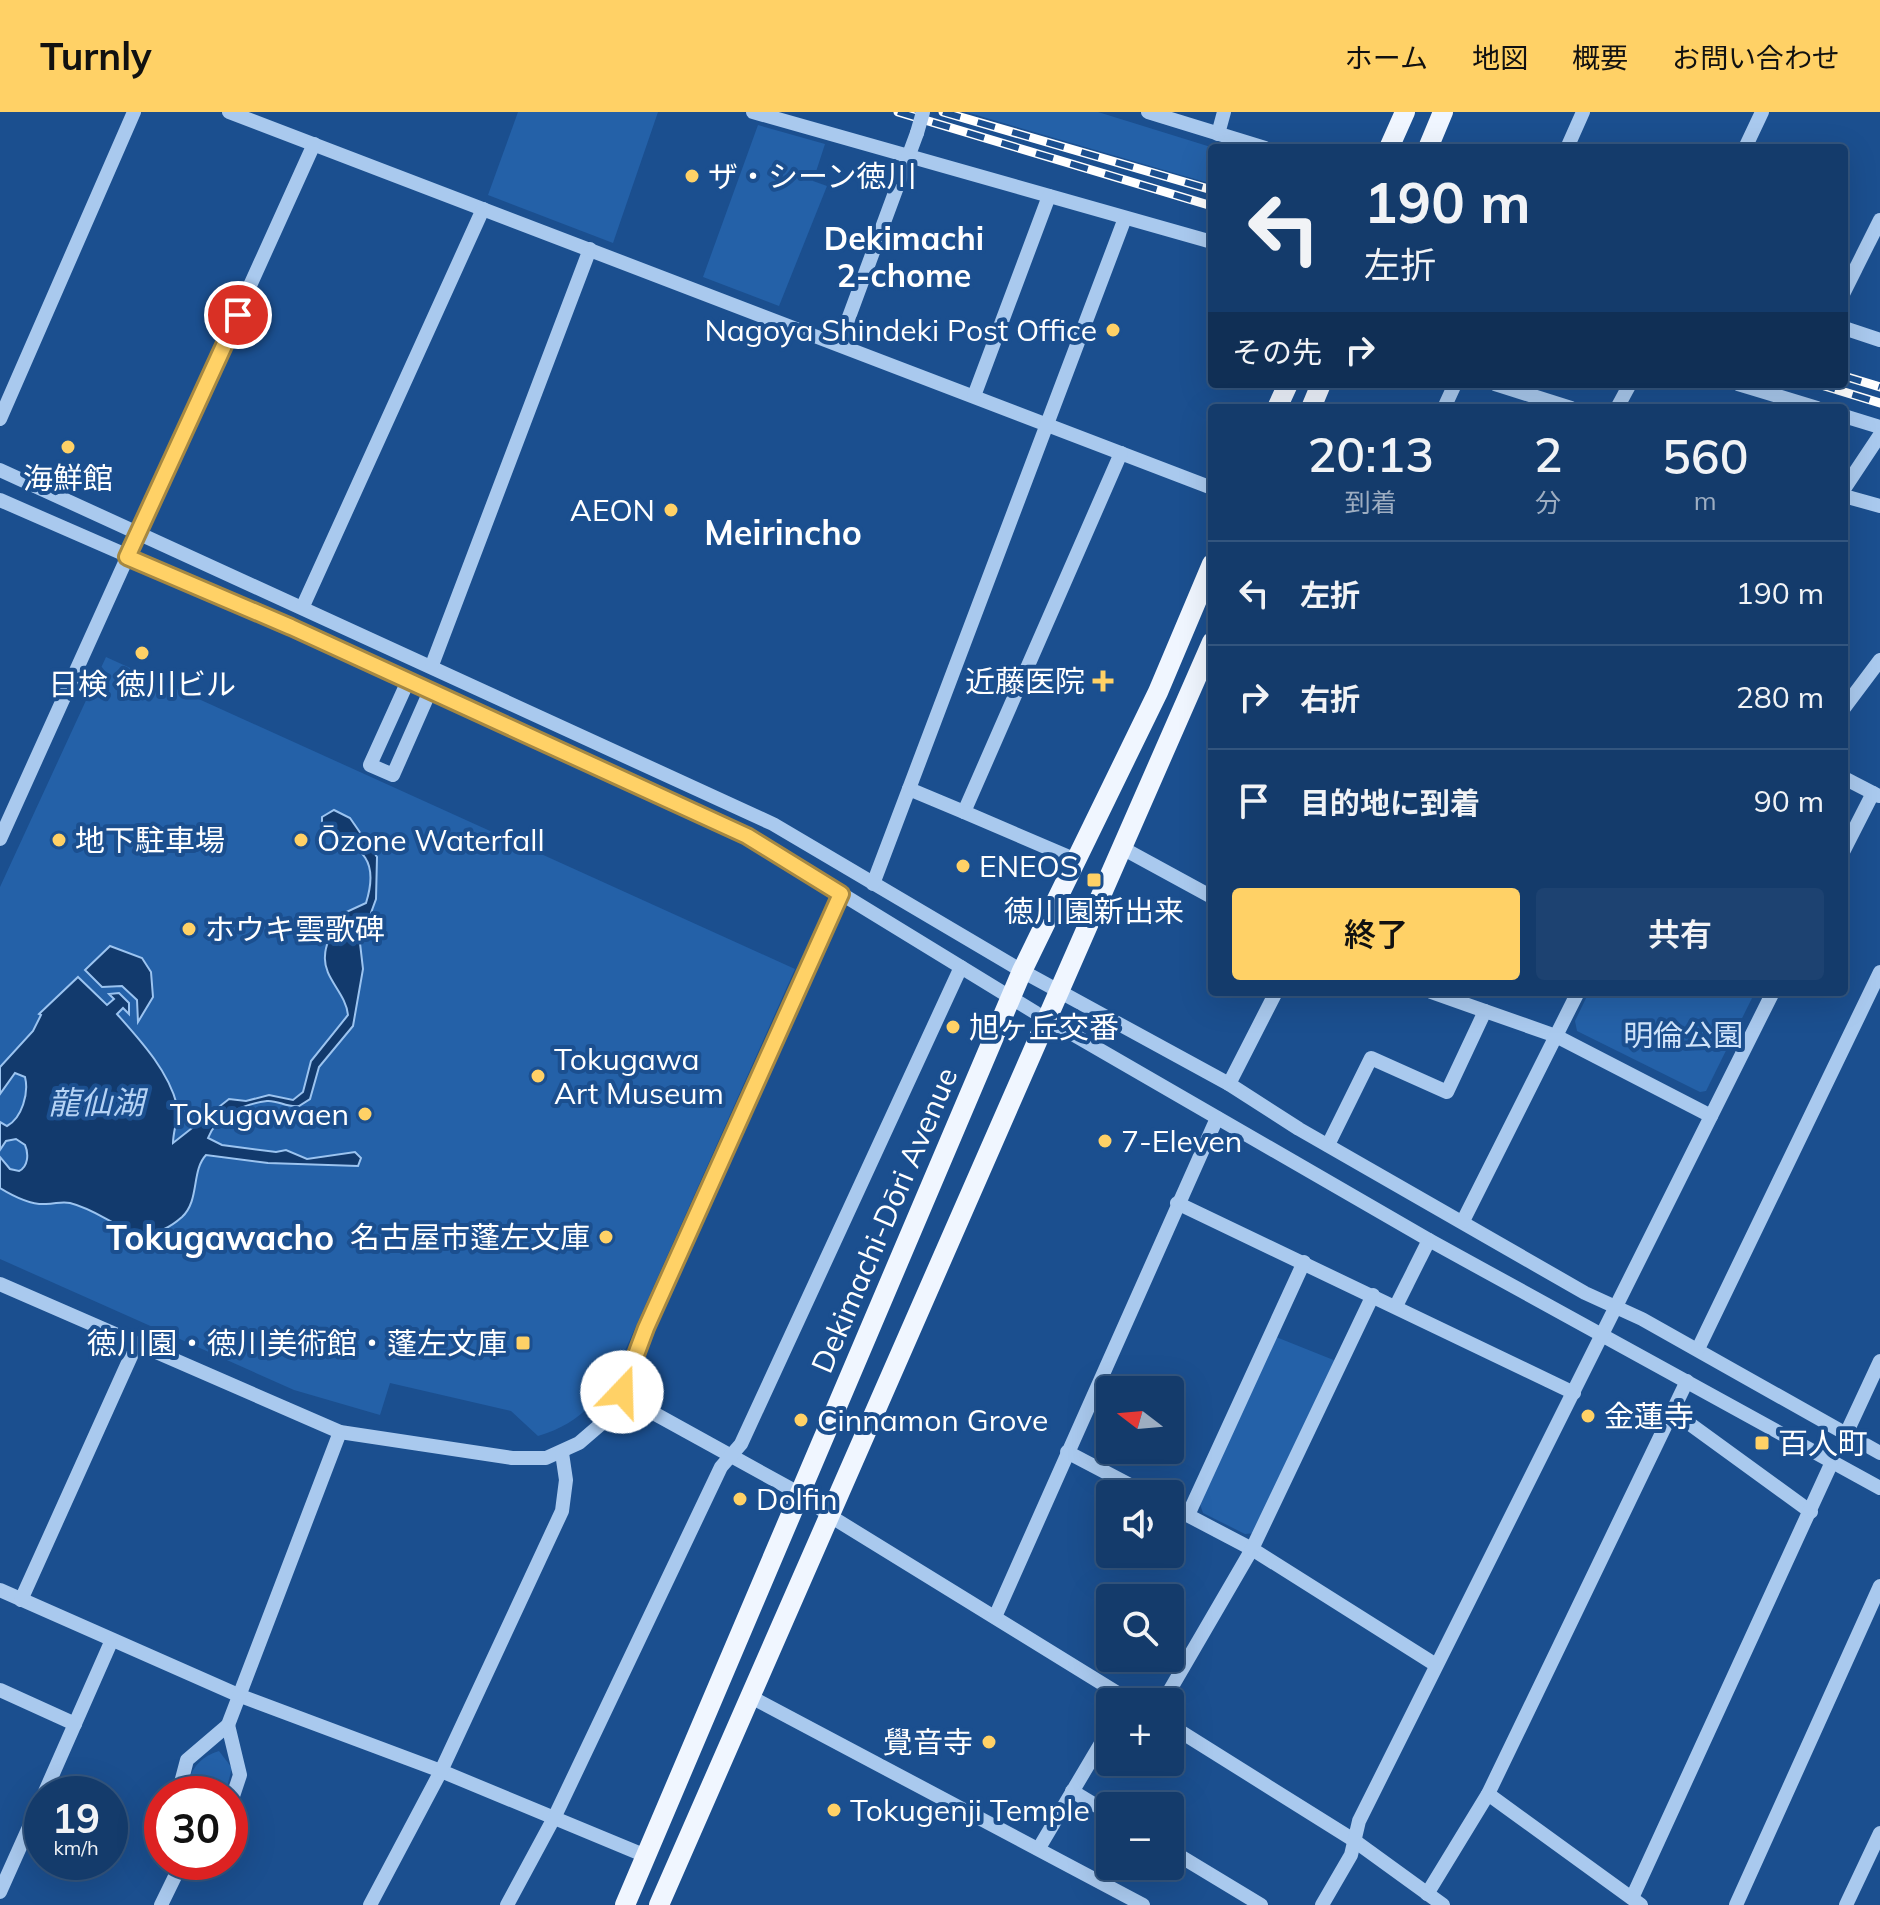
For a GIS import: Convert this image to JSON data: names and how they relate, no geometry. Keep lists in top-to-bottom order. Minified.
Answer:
{"streets":{"main road":["Dekimachi-Dōri Avenue"]},"districts":["Dekimachi 2-chome","Meirincho","Tokugawacho"],"water":["龍仙湖"],"parks":["明倫公園"],"places":{"other":["ザ・シーン徳川","Nagoya Shindeki Post Office","海鮮館","AEON","日検 徳川ビル","地下駐車場","Ōzone Waterfall","ENEOS","ホウキ雲歌碑","旭ヶ丘交番","Tokugawa Art Museum","Tokugawaen","7-Eleven","名古屋市蓬左文庫","金蓮寺","Cinnamon Grove","Dolfin","覺音寺","Tokugenji Temple"],"health":["近藤医院"],"transit":["徳川園新出来","徳川園・徳川美術館・蓬左文庫","百人町"]},"north":"left","page":{"header":"Turnly","nav":["ホーム","地図","概要","お問い合わせ"],"turn":["190 m","左折"],"then":"その先","eta":["20:13","到着","2","分","560","m"],"list":[{"name":"左折","value":"190 m"},{"name":"右折","value":"280 m"},{"name":"目的地に到着","value":"90 m"}],"buttons":["終了","共有"],"map_buttons":["+","−"],"speed":"19 km/h","limit":"30"}}
